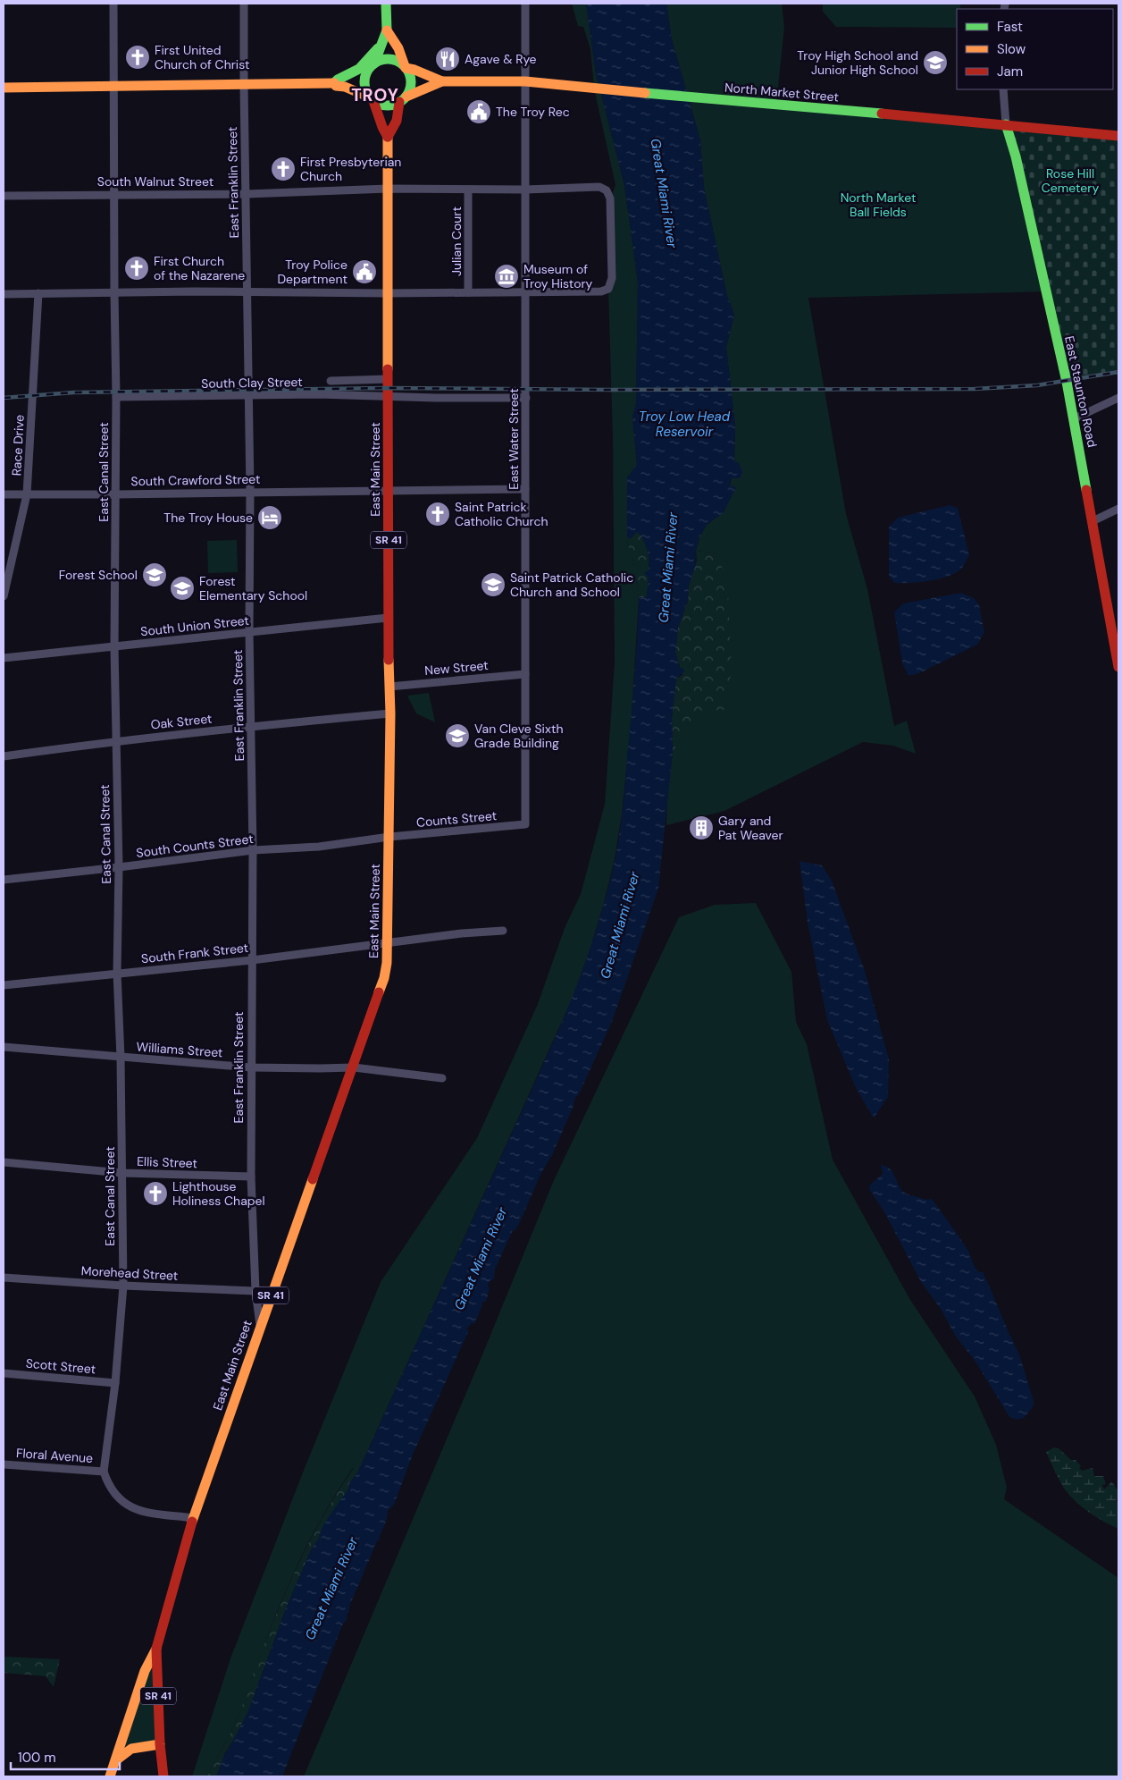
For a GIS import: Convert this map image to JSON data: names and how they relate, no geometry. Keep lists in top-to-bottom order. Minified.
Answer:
{"streets":{"main road":["North Market Street","East Staunton Road","East Main Street","SR 41"],"street":["South Walnut Street","East Franklin Street","Julian Court","South Clay Street","East Water Street","Race Drive","East Canal Street","South Crawford Street","South Union Street","New Street","Oak Street","Counts Street","South Counts Street","South Frank Street","Williams Street","Ellis Street","Morehead Street","Scott Street","Floral Avenue"]},"crossings":[["North Market Street","East Staunton Road"],["North Market Street","East Water Street"],["South Walnut Street","East Franklin Street"],["South Walnut Street","Julian Court"],["South Walnut Street","East Water Street"],["South Walnut Street","East Main Street"],["South Walnut Street","East Canal Street"],["East Franklin Street","South Clay Street"],["East Franklin Street","East Main Street"],["East Franklin Street","South Crawford Street"],["East Franklin Street","South Union Street"],["East Franklin Street","Oak Street"],["East Franklin Street","South Counts Street"],["East Franklin Street","South Frank Street"],["East Franklin Street","Williams Street"],["East Franklin Street","Ellis Street"],["East Franklin Street","Morehead Street"],["South Clay Street","East Water Street"],["South Clay Street","East Main Street"],["South Clay Street","East Canal Street"],["East Water Street","South Crawford Street"],["East Water Street","New Street"],["East Water Street","Counts Street"],["Race Drive","South Crawford Street"],["East Main Street","South Crawford Street"],["East Main Street","SR 41"],["East Main Street","South Union Street"],["East Main Street","New Street"],["East Main Street","Oak Street"],["East Main Street","Counts Street"],["East Main Street","South Counts Street"],["East Main Street","South Frank Street"],["East Main Street","Williams Street"],["East Canal Street","South Crawford Street"],["East Canal Street","South Union Street"],["East Canal Street","Oak Street"],["East Canal Street","South Counts Street"],["East Canal Street","South Frank Street"],["East Canal Street","Williams Street"],["East Canal Street","Ellis Street"],["East Canal Street","Morehead Street"],["East Canal Street","Scott Street"],["East Canal Street","Floral Avenue"],["Counts Street","South Counts Street"]],"districts":["TROY"],"water":["Great Miami River","Troy Low Head Reservoir"],"parks":["Rose Hill Cemetery","North Market Ball Fields"],"places":{"church":["First United Church of Christ","First Presbyterian Church","First Church of the Nazarene","Saint Patrick Catholic Church","Lighthouse Holiness Chapel"],"restaurant":["Agave & Rye"],"school or university":["Troy High School and Junior High School","Forest School","Saint Patrick Catholic Church and School","Forest Elementary School","Van Cleve Sixth Grade Building"],"public building":["The Troy Rec","Troy Police Department"],"museum":["Museum of Troy History"],"hotel":["The Troy House"],"building":["Gary and Pat Weaver"]},"legend":["Fast","Slow","Jam"],"scale_bar":"100 m"}
